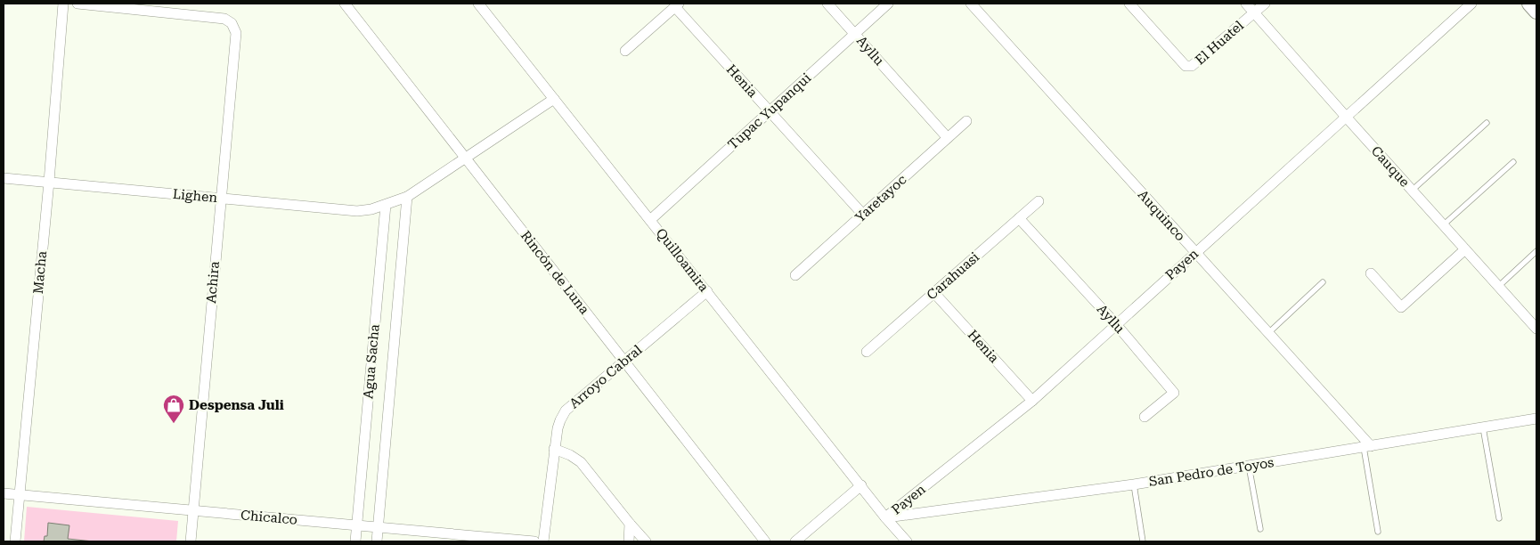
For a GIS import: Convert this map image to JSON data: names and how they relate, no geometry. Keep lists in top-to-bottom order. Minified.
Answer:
{"streets":{"street":["El Huatel","Ayllu","Henia","Tupac Yupanqui","Cauque","Lighen","Yaretayoc","Auquinco","Quilloamira","Payen","Macha","Rincón de Luna","Carahuasi","Achira","Agua Sacha","Arroyo Cabral","San Pedro de Toyos","Chicalco"]},"crossings":[["El Huatel","Cauque"],["Ayllu","Tupac Yupanqui"],["Ayllu","Yaretayoc"],["Ayllu","Payen"],["Ayllu","Carahuasi"],["Henia","Tupac Yupanqui"],["Henia","Yaretayoc"],["Henia","Payen"],["Henia","Carahuasi"],["Tupac Yupanqui","Quilloamira"],["Cauque","Payen"],["Lighen","Macha"],["Lighen","Achira"],["Lighen","Agua Sacha"],["Auquinco","Payen"],["Auquinco","San Pedro de Toyos"],["Quilloamira","Payen"],["Quilloamira","Arroyo Cabral"],["Quilloamira","San Pedro de Toyos"],["Payen","San Pedro de Toyos"],["Macha","Chicalco"],["Rincón de Luna","Arroyo Cabral"],["Achira","Chicalco"],["Agua Sacha","Chicalco"]],"places":{"shop":["Despensa Juli"]}}
